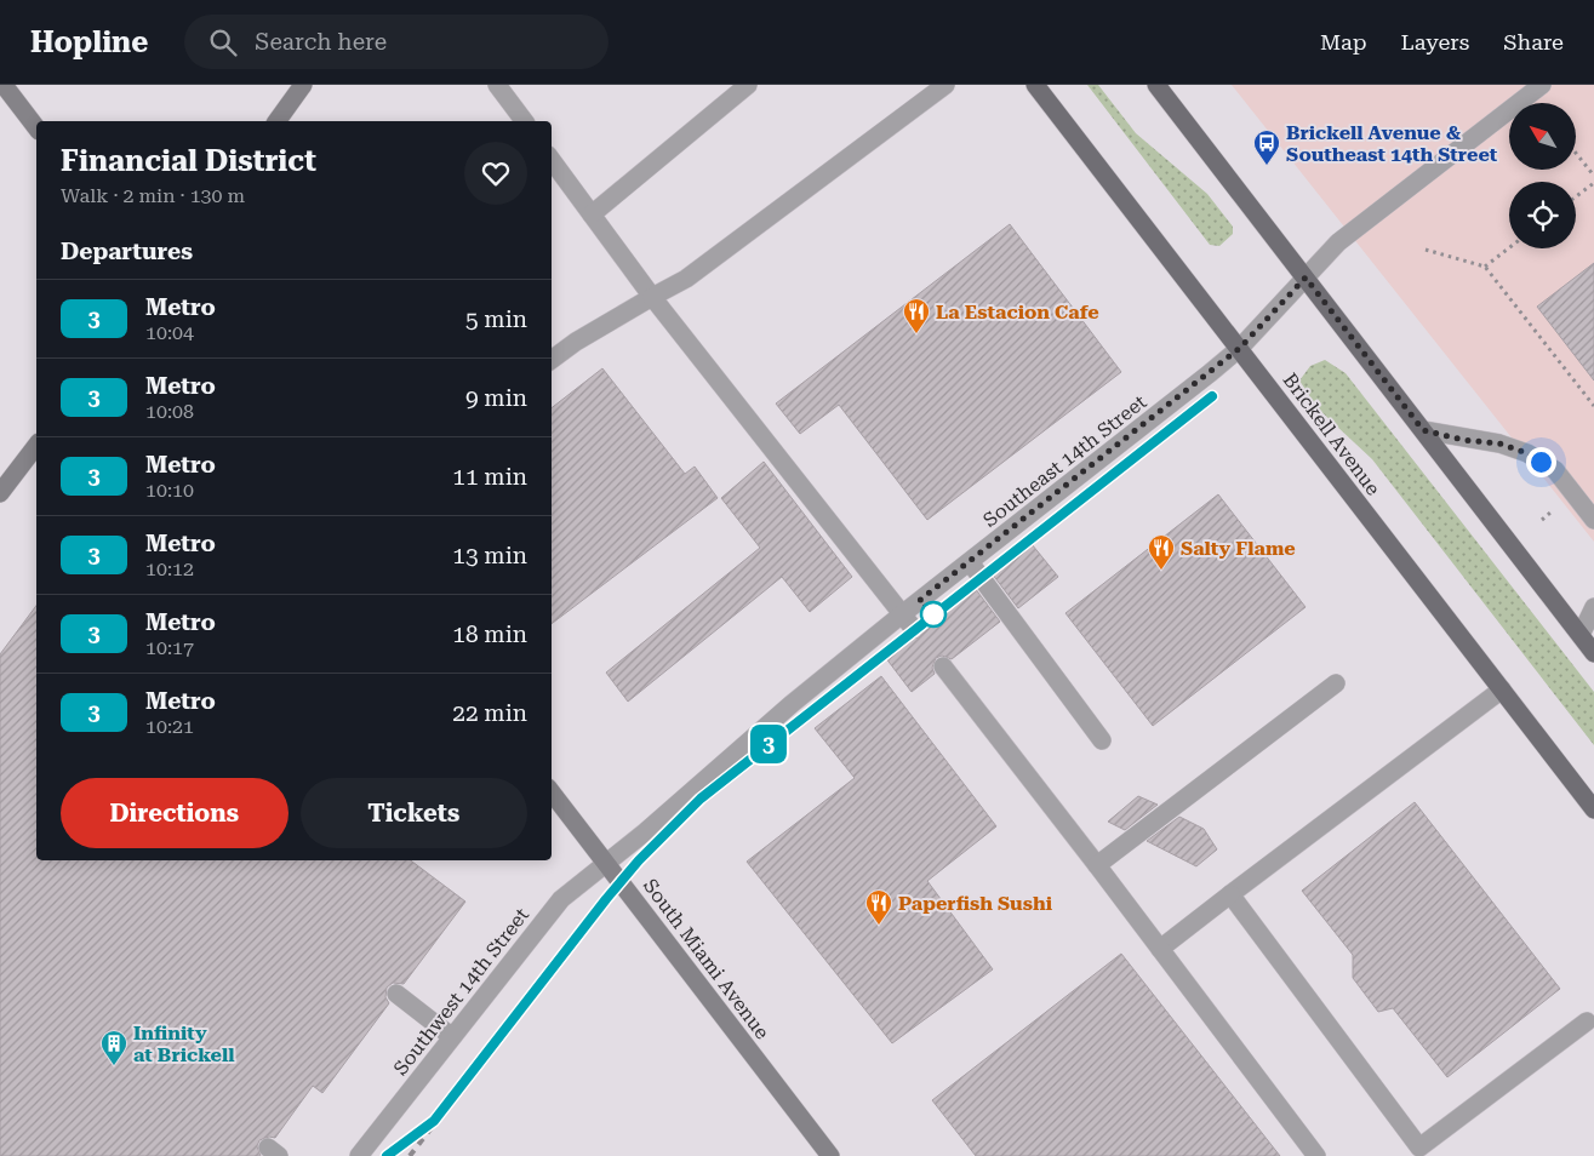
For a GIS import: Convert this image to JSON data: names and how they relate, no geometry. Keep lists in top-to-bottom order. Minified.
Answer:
{"streets":{"main road":["Brickell Avenue","South Miami Avenue"],"street":["Southeast 14th Street","Southwest 14th Street"]},"crossings":[["Brickell Avenue","Southeast 14th Street"],["Southeast 14th Street","South Miami Avenue"],["Southeast 14th Street","Southwest 14th Street"],["South Miami Avenue","Southwest 14th Street"]],"places":{"bus stop":["Brickell Avenue & Southeast 14th Street"],"restaurant":["La Estacion Cafe","Salty Flame","Paperfish Sushi"],"building":["Infinity at Brickell"]},"lines":["metro line 3"],"north":"top left","page":{"header":"Hopline","search":"Search here","nav":["Map","Layers","Share"],"on_map":"3","heading":[["Financial District","Walk · 2 min · 130 m"],"Departures"],"list":[{"mark":"3","name":"Metro","note":"10:04","value":"5 min"},{"mark":"3","name":"Metro","note":"10:08","value":"9 min"},{"mark":"3","name":"Metro","note":"10:10","value":"11 min"},{"mark":"3","name":"Metro","note":"10:12","value":"13 min"},{"mark":"3","name":"Metro","note":"10:17","value":"18 min"},{"mark":"3","name":"Metro","note":"10:21","value":"22 min"}],"buttons":["Directions","Tickets"]}}
